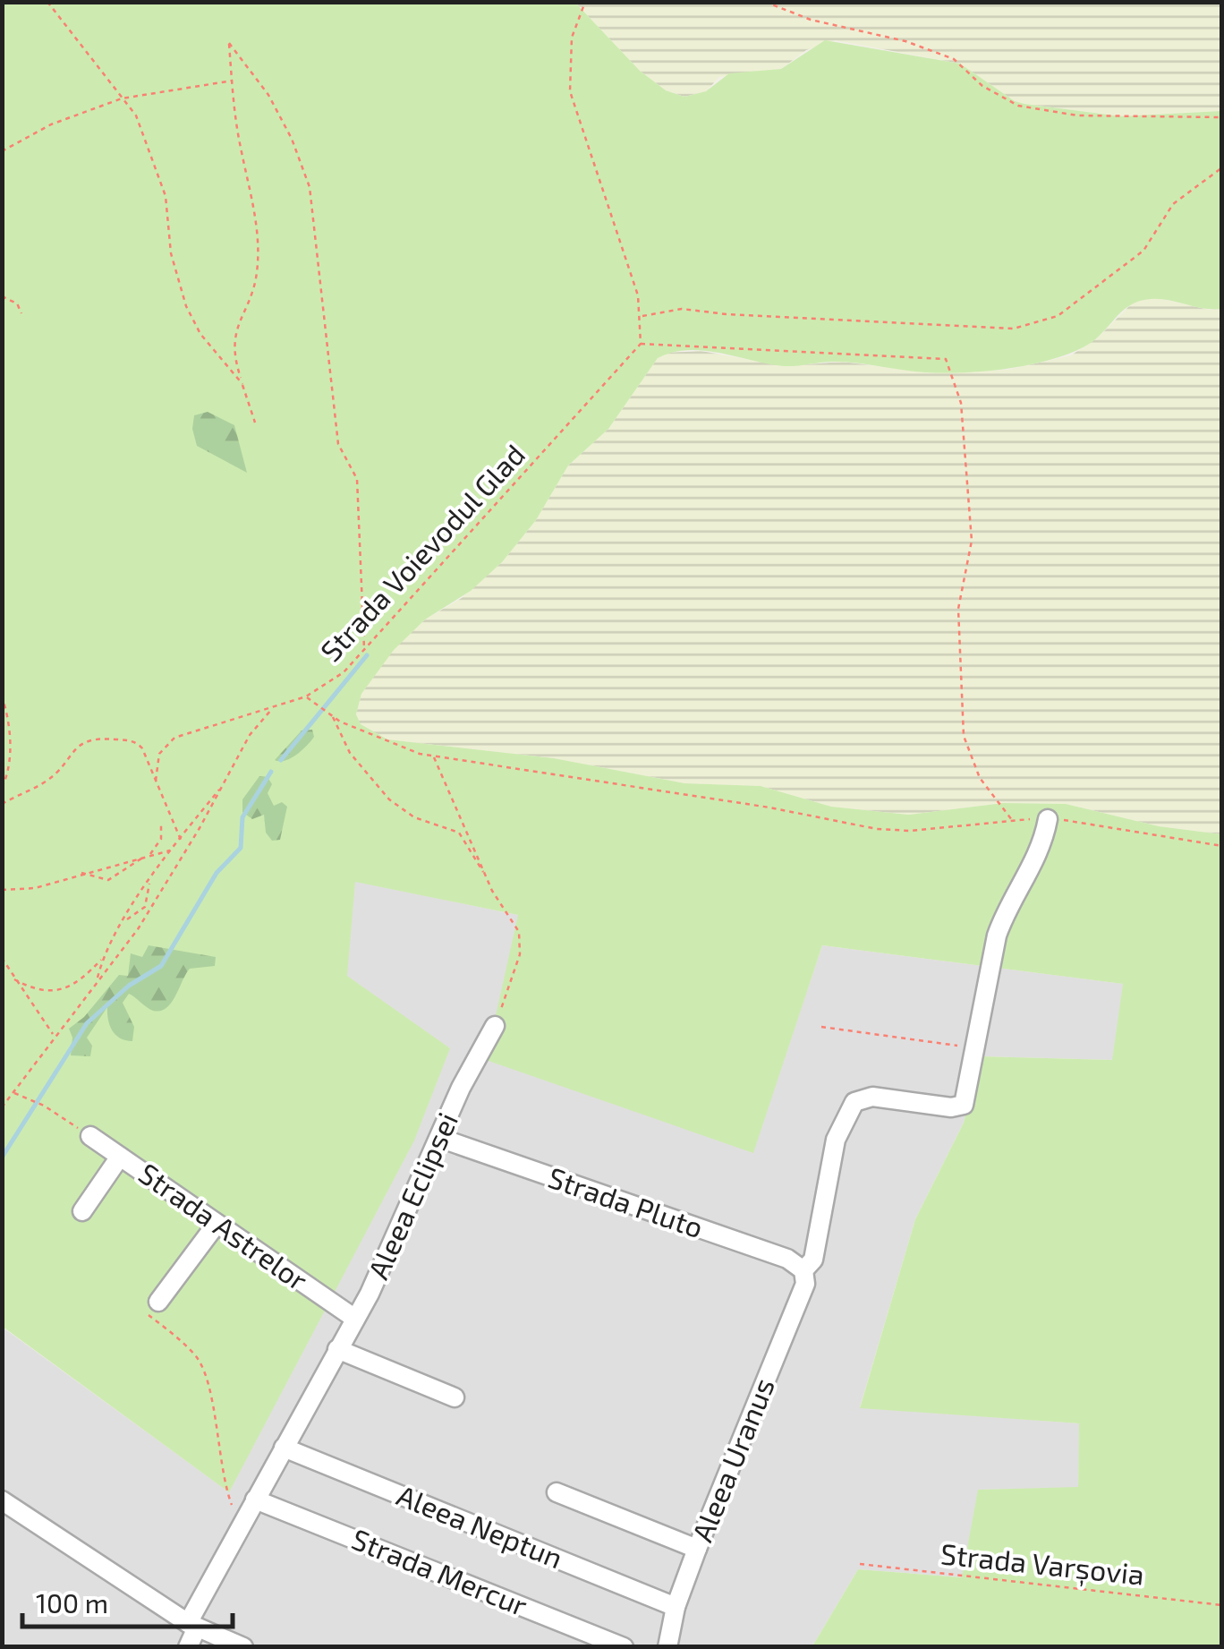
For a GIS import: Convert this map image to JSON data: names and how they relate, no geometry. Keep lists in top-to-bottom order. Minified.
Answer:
{"streets":{"street":["Aleea Eclipsei","Strada Pluto","Strada Astrelor","Aleea Uranus","Aleea Neptun","Strada Mercur"],"path":["Strada Voievodul Glad","Strada Varșovia"]},"crossings":[["Aleea Eclipsei","Strada Pluto"],["Aleea Eclipsei","Strada Astrelor"],["Aleea Eclipsei","Aleea Neptun"],["Aleea Eclipsei","Strada Mercur"],["Strada Pluto","Aleea Uranus"],["Aleea Uranus","Aleea Neptun"]],"scale_bar":"100 m"}
